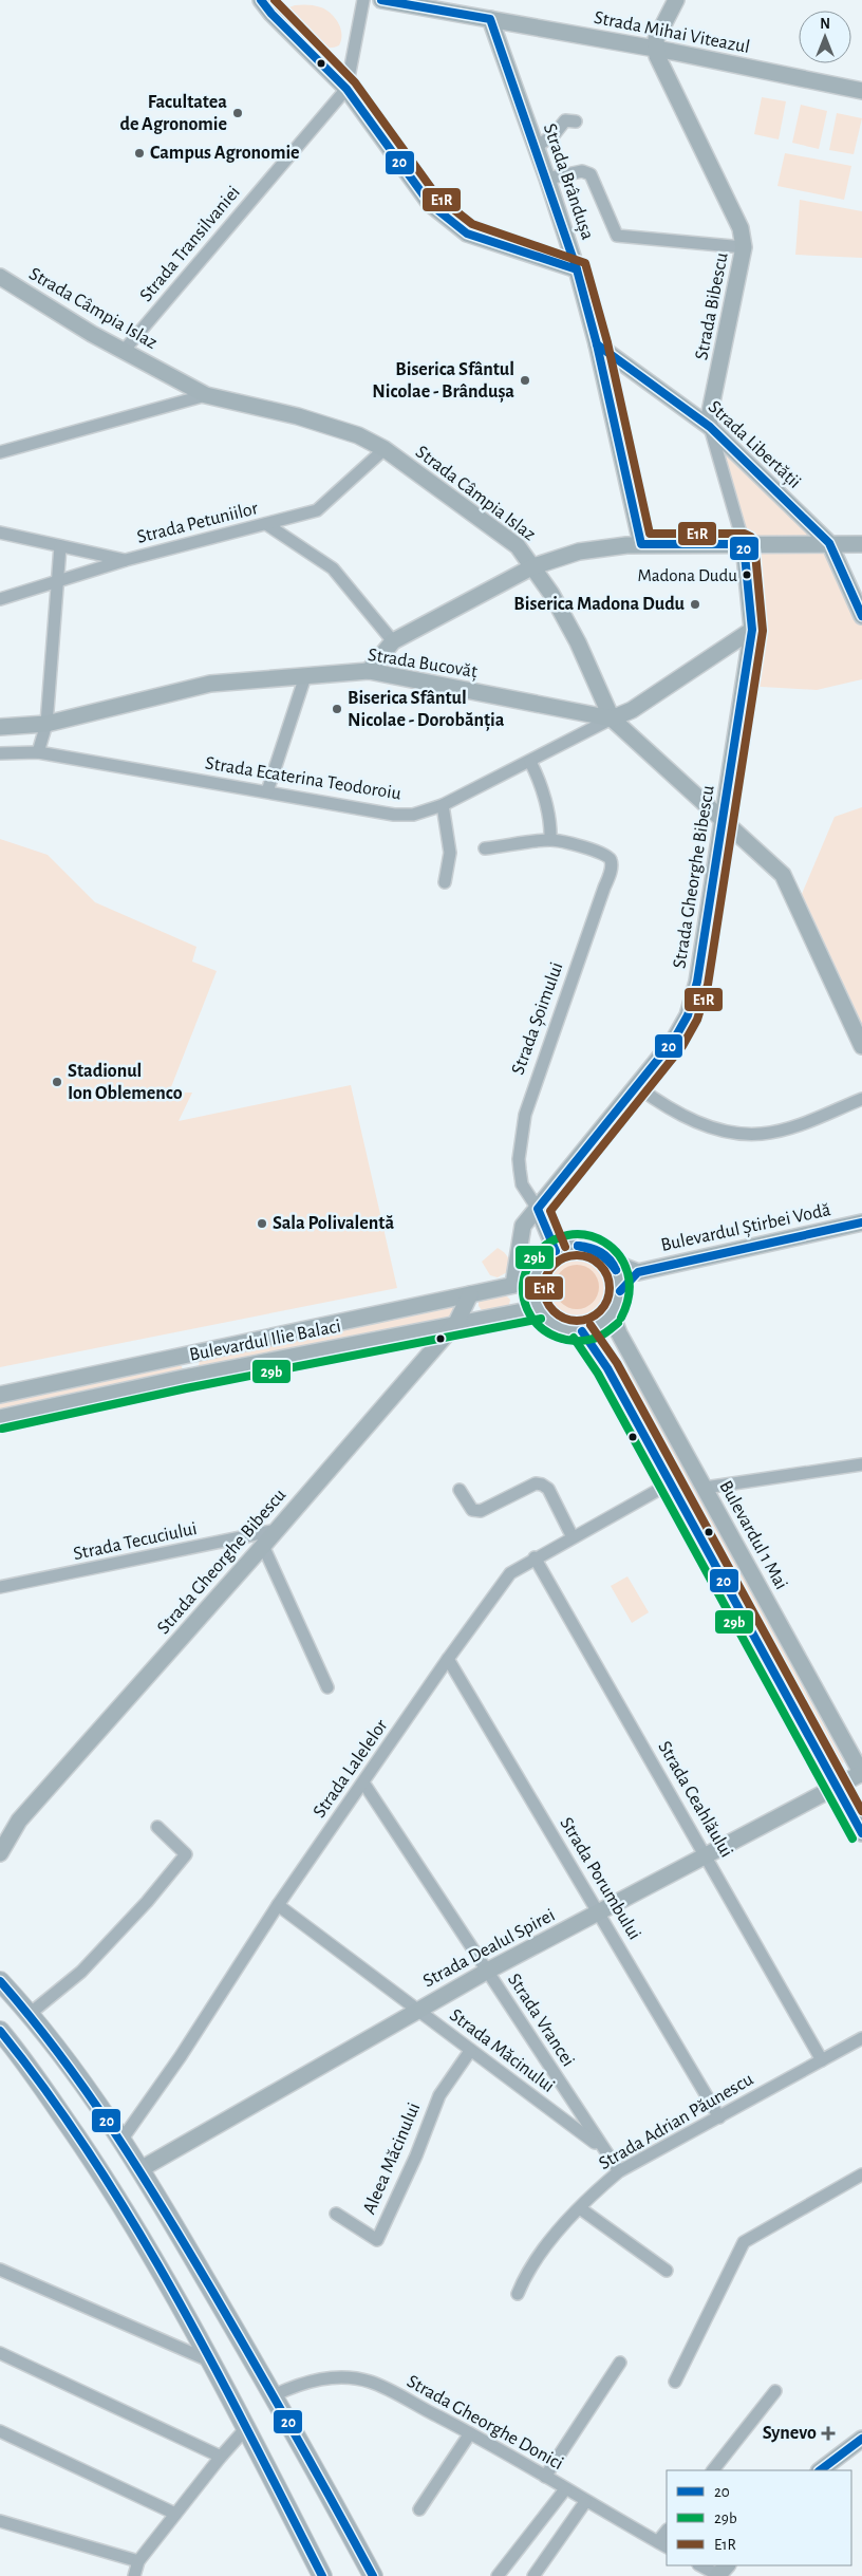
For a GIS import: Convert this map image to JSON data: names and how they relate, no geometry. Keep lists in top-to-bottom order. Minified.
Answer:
{"streets":{"street":["Strada Mihai Viteazul","Strada Brândușa","Strada Transilvaniei","Strada Bibescu","Strada Câmpia Islaz","Strada Libertății","Strada Petuniilor","Strada Bucovăț","Strada Ecaterina Teodoroiu","Strada Gheorghe Bibescu","Strada Șoimului","Bulevardul Știrbei Vodă","Bulevardul Ilie Balaci","Bulevardul 1 Mai","Strada Tecuciului","Strada Lalelelor","Strada Ceahlăului","Strada Porumbului","Strada Dealul Spirei","Strada Vrancei","Strada Măcinului","Strada Adrian Păunescu","Aleea Măcinului","Strada Gheorghe Donici"]},"crossings":[["Strada Mihai Viteazul","Strada Brândușa"],["Strada Mihai Viteazul","Strada Bibescu"],["Strada Brândușa","Strada Libertății"],["Strada Transilvaniei","Strada Câmpia Islaz"],["Strada Bibescu","Strada Libertății"],["Strada Bibescu","Strada Gheorghe Bibescu"],["Strada Câmpia Islaz","Strada Petuniilor"],["Strada Câmpia Islaz","Strada Bucovăț"],["Strada Câmpia Islaz","Strada Ecaterina Teodoroiu"],["Strada Câmpia Islaz","Strada Gheorghe Bibescu"],["Strada Bucovăț","Strada Ecaterina Teodoroiu"],["Strada Gheorghe Bibescu","Strada Șoimului"],["Strada Gheorghe Bibescu","Bulevardul Ilie Balaci"],["Strada Gheorghe Bibescu","Strada Tecuciului"],["Strada Șoimului","Bulevardul Ilie Balaci"],["Strada Șoimului","Bulevardul 1 Mai"],["Bulevardul Ilie Balaci","Bulevardul 1 Mai"],["Bulevardul 1 Mai","Strada Dealul Spirei"],["Strada Lalelelor","Strada Ceahlăului"],["Strada Lalelelor","Strada Porumbului"],["Strada Lalelelor","Strada Vrancei"],["Strada Lalelelor","Strada Măcinului"],["Strada Ceahlăului","Strada Dealul Spirei"],["Strada Ceahlăului","Strada Adrian Păunescu"],["Strada Porumbului","Strada Dealul Spirei"],["Strada Porumbului","Strada Adrian Păunescu"],["Strada Dealul Spirei","Strada Vrancei"],["Strada Dealul Spirei","Strada Măcinului"],["Strada Vrancei","Strada Măcinului"],["Strada Vrancei","Strada Adrian Păunescu"],["Strada Măcinului","Aleea Măcinului"]],"places":{"other":["Facultatea de Agronomie","Campus Agronomie","Biserica Sfântul Nicolae - Brândușa","Madona Dudu","Biserica Madona Dudu","Biserica Sfântul Nicolae - Dorobănția","Stadionul Ion Oblemenco","Sala Polivalentă"],"health":["Synevo"]},"lines":["transit line 20","transit line E1R","transit line 29b"],"legend":["20","29b","E1R"],"north":"top"}
